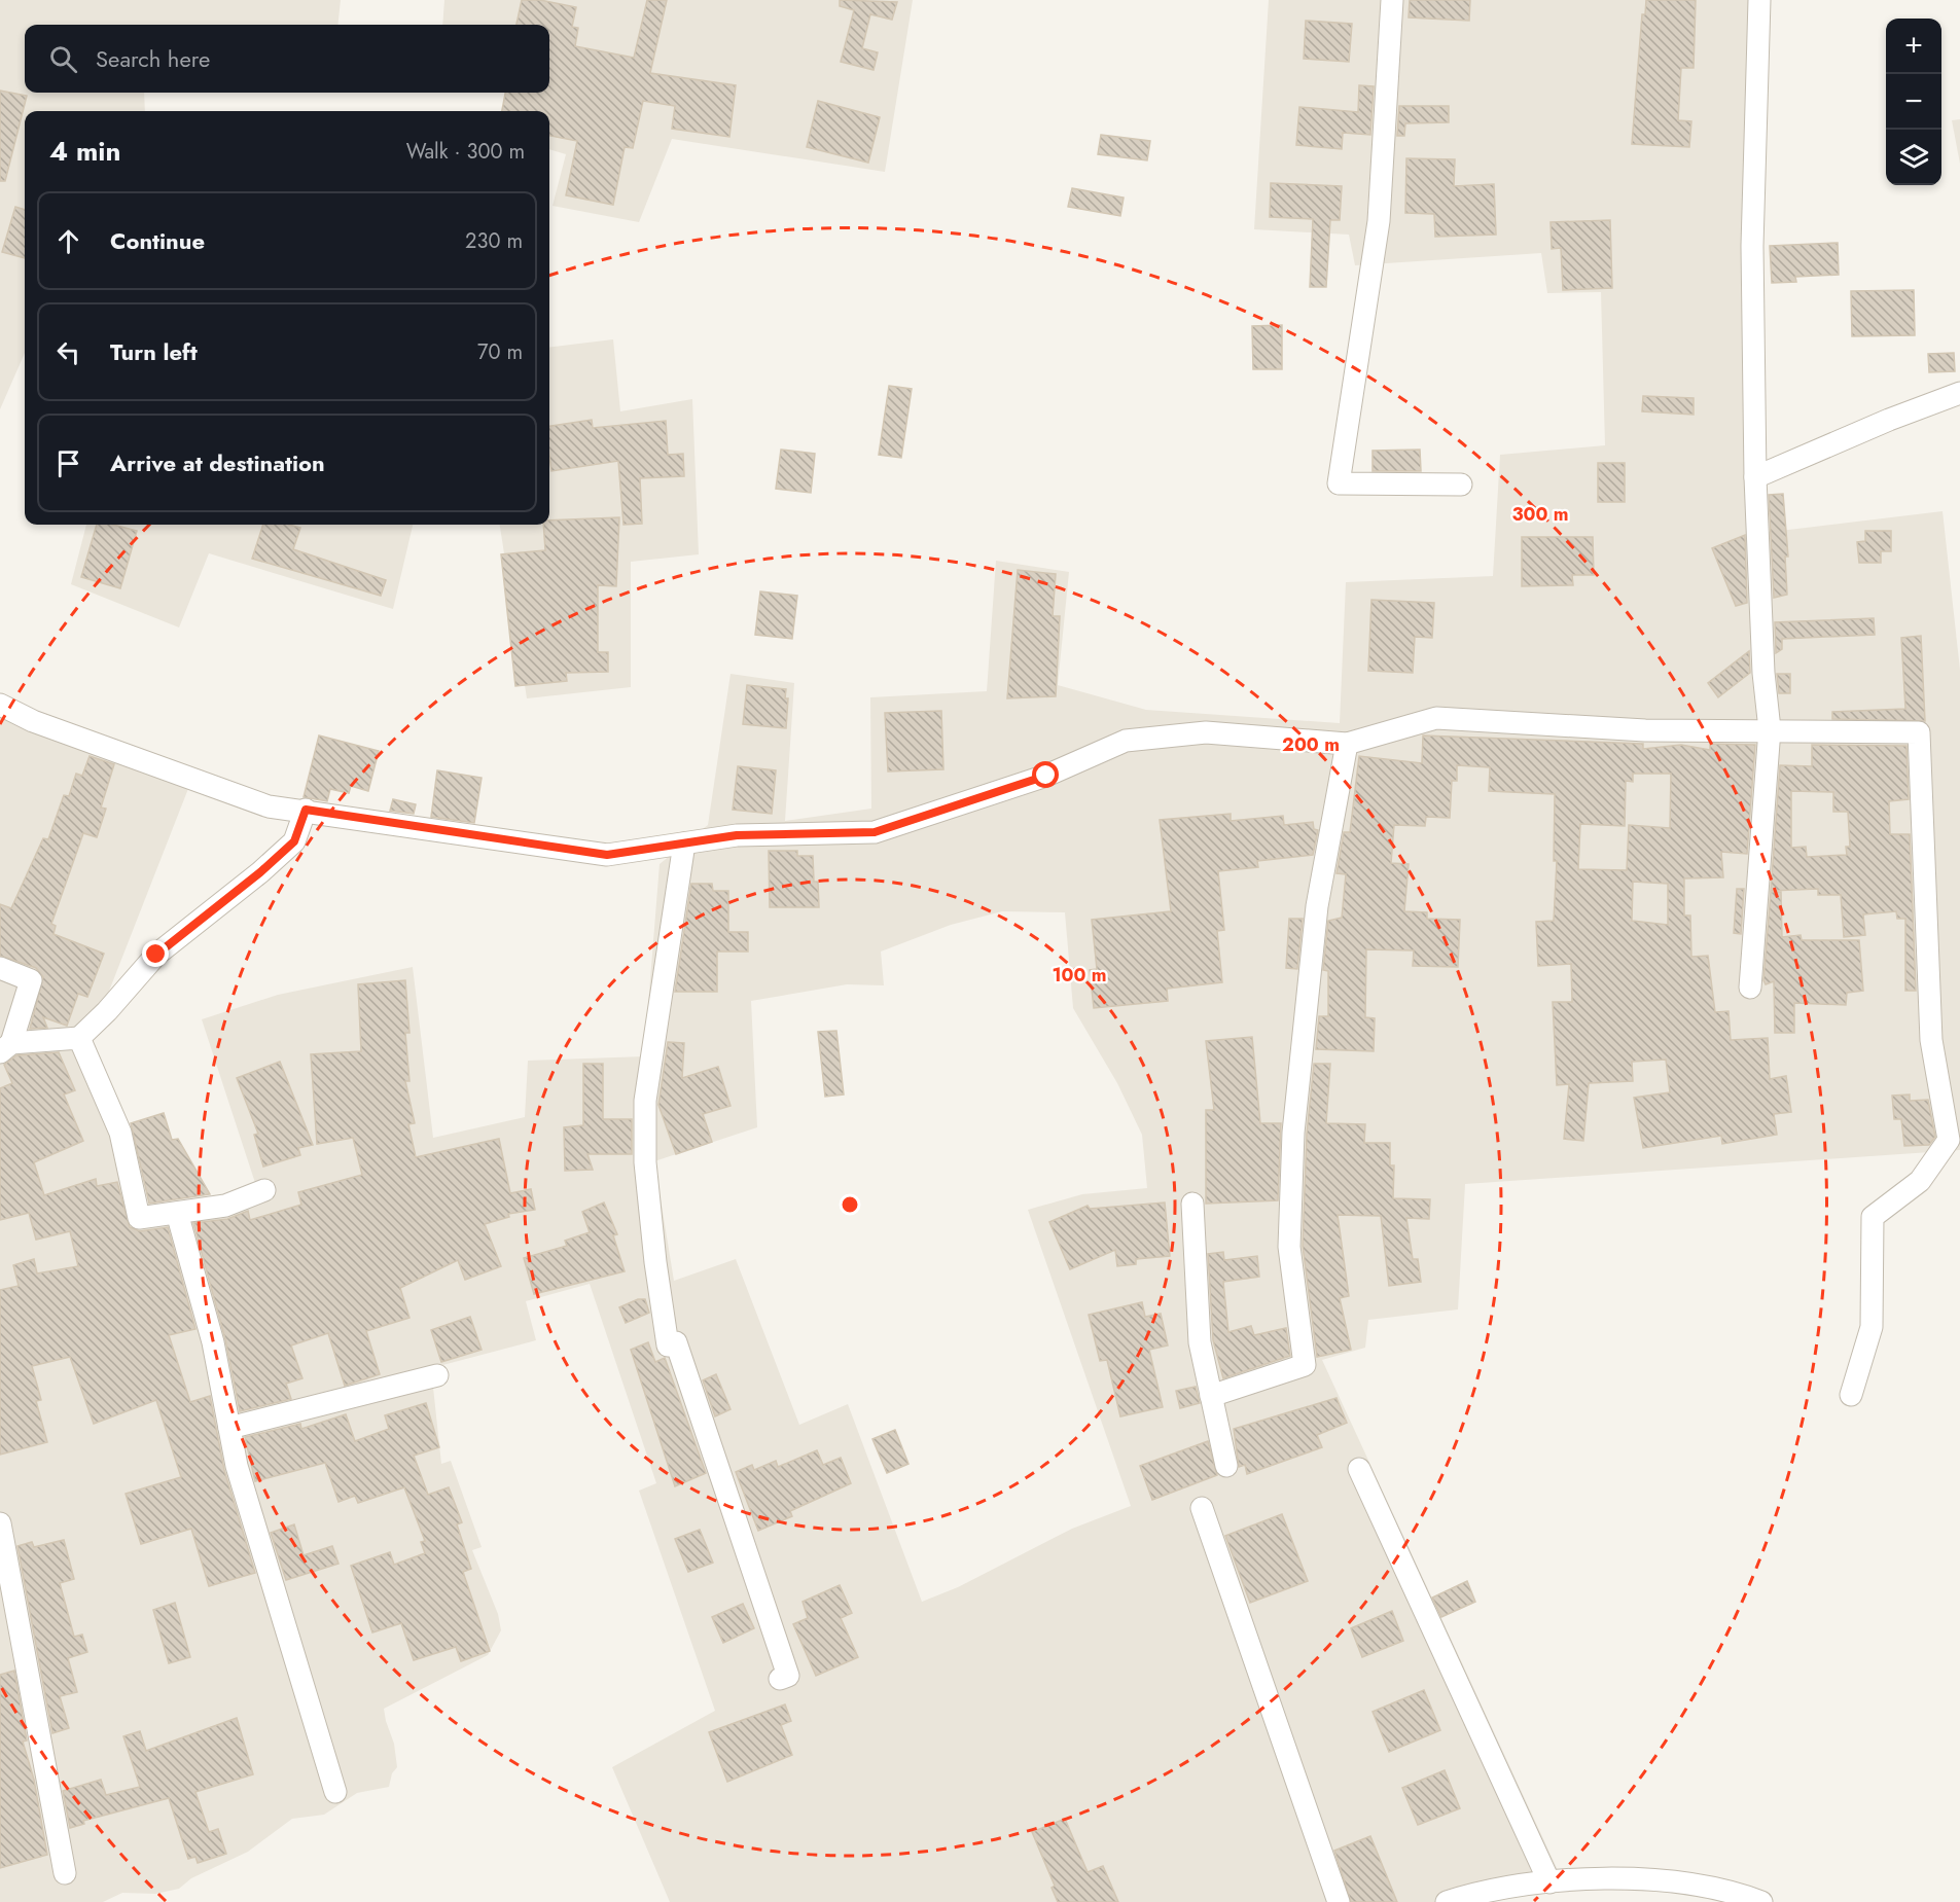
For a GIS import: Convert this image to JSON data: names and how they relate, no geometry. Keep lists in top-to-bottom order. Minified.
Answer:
{"page":{"map_buttons":["+","−"],"search":"Search here","heading":["4 min","Walk · 300 m"],"list":[["Continue","230 m"],["Turn left","70 m"],"Arrive at destination"]},"rings":["300 m","200 m","100 m"]}
